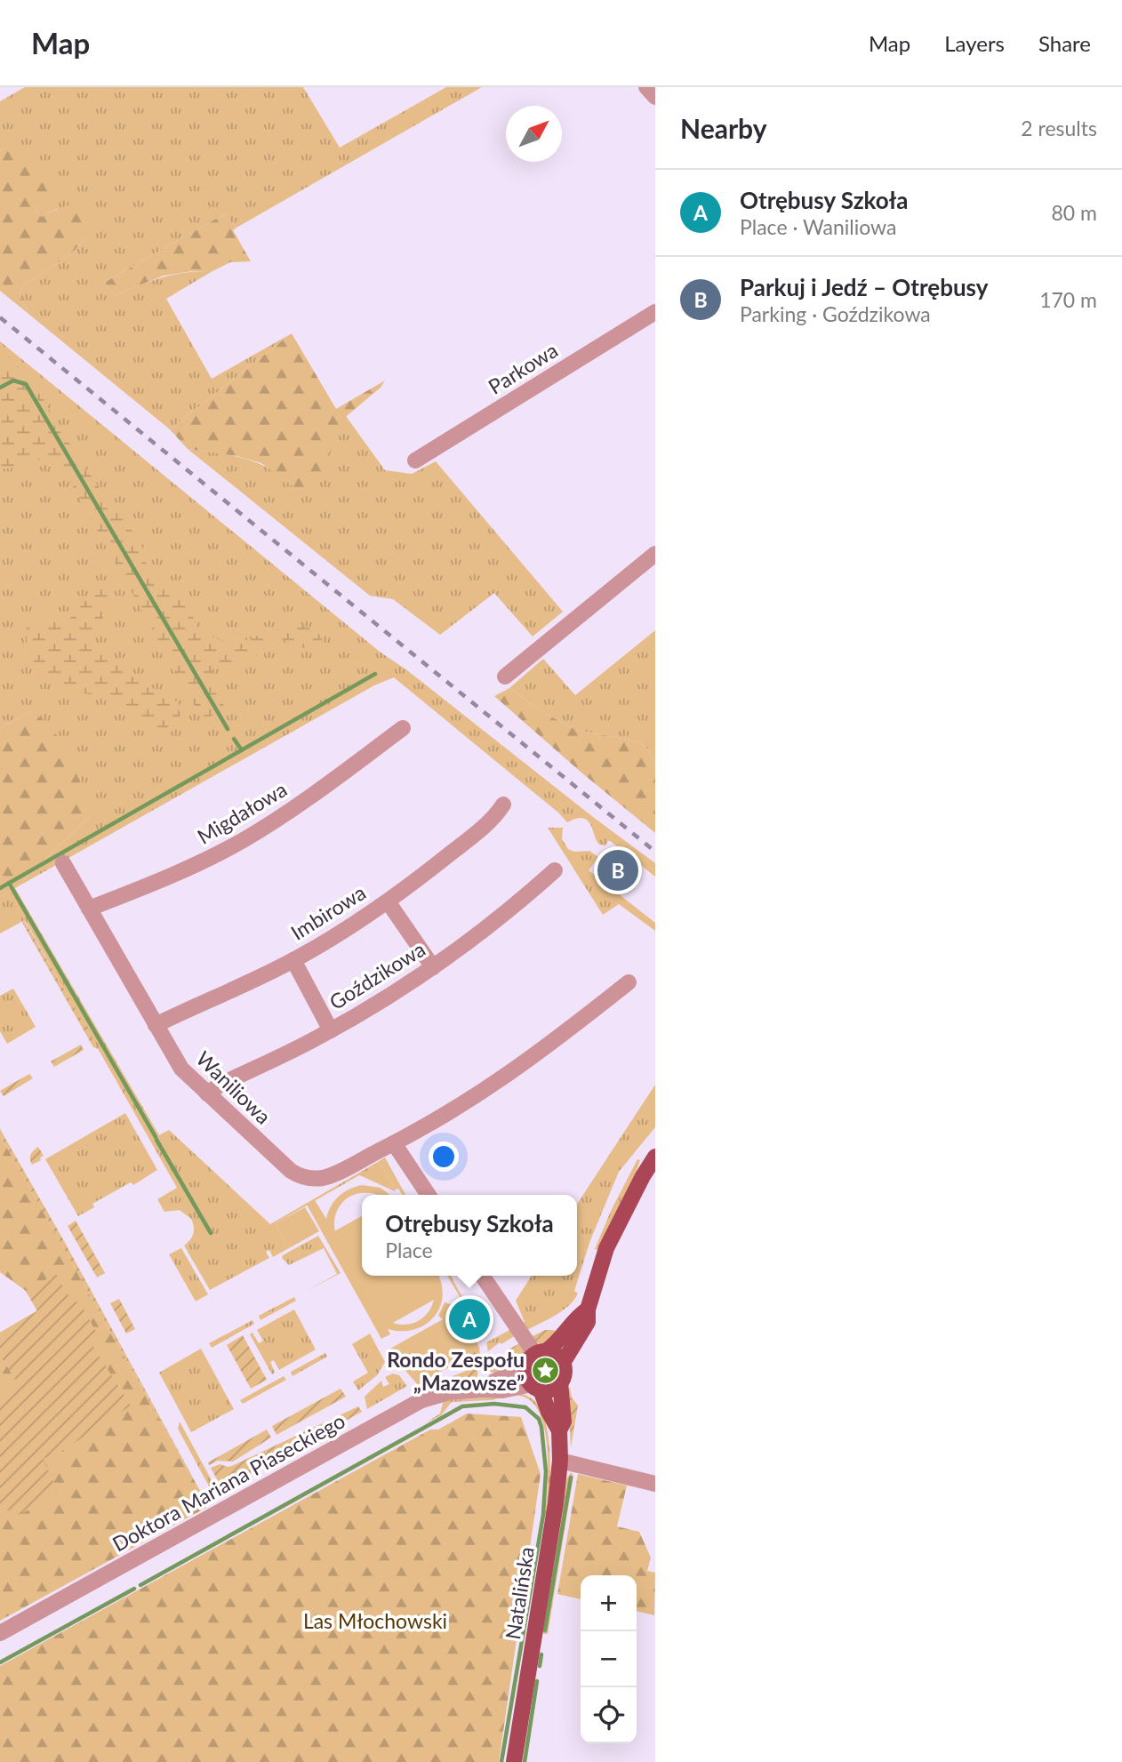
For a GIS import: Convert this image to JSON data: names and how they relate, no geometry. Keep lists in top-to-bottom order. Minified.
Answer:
{"streets":{"main road":["Natalińska"],"street":["Parkowa","Migdałowa","Imbirowa","Goździkowa","Waniliowa","Doktora Mariana Piaseckiego"]},"crossings":[["Migdałowa","Waniliowa"],["Imbirowa","Waniliowa"],["Goździkowa","Waniliowa"],["Doktora Mariana Piaseckiego","Natalińska"]],"parks":["Las Młochowski"],"places":{"place":["Rondo Zespołu „Mazowsze”"]},"north":"top right","page":{"header":"Map","nav":["Map","Layers","Share"],"heading":["Nearby","2 results"],"list":[{"mark":"A","name":"Otrębusy Szkoła","note":"Place · Waniliowa","value":"80 m"},{"mark":"B","name":"Parkuj i Jedź – Otrębusy","note":"Parking · Goździkowa","value":"170 m"}],"pins":["B","A"],"popup":["Otrębusy Szkoła","Place"],"map_buttons":["+","−"]}}
